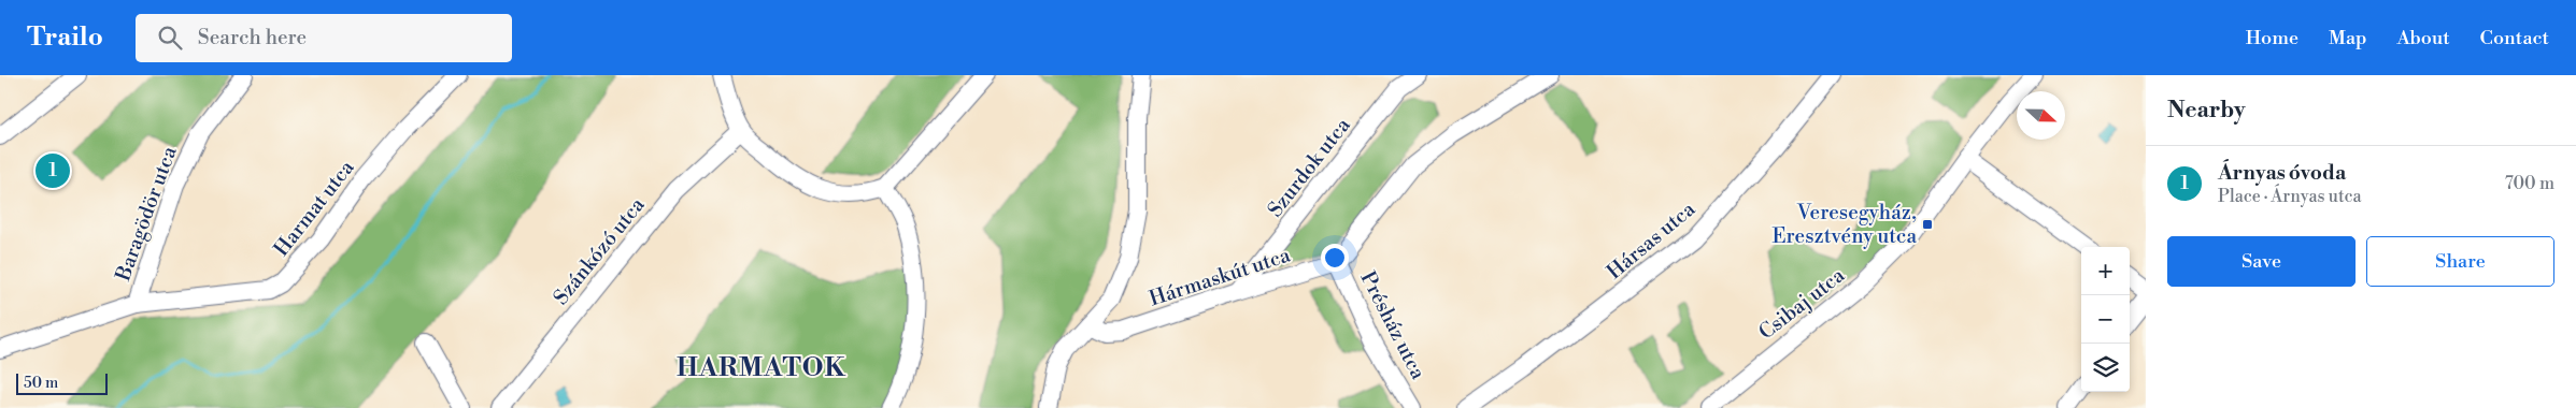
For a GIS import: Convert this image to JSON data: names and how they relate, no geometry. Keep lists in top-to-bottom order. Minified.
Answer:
{"streets":{"street":["Szurdok utca","Harmat utca","Baragödör utca","Hársas utca","Szánkózó utca","Hármaskút utca","Csibaj utca","Présház utca"]},"crossings":[["Szurdok utca","Hármaskút utca"],["Harmat utca","Baragödör utca"],["Hármaskút utca","Présház utca"]],"districts":["HARMATOK"],"places":{"transit":["Veresegyház, Eresztvény utca"]},"scale_bar":"50 m","north":"right","page":{"header":"Trailo","search":"Search here","nav":["Home","Map","About","Contact"],"heading":"Nearby","list":[{"mark":"1","name":"Árnyas óvoda","note":"Place · Árnyas utca","value":"700 m"}],"pins":"1","buttons":["Save","Share"],"map_buttons":["+","−"],"scale":"50 m"}}
